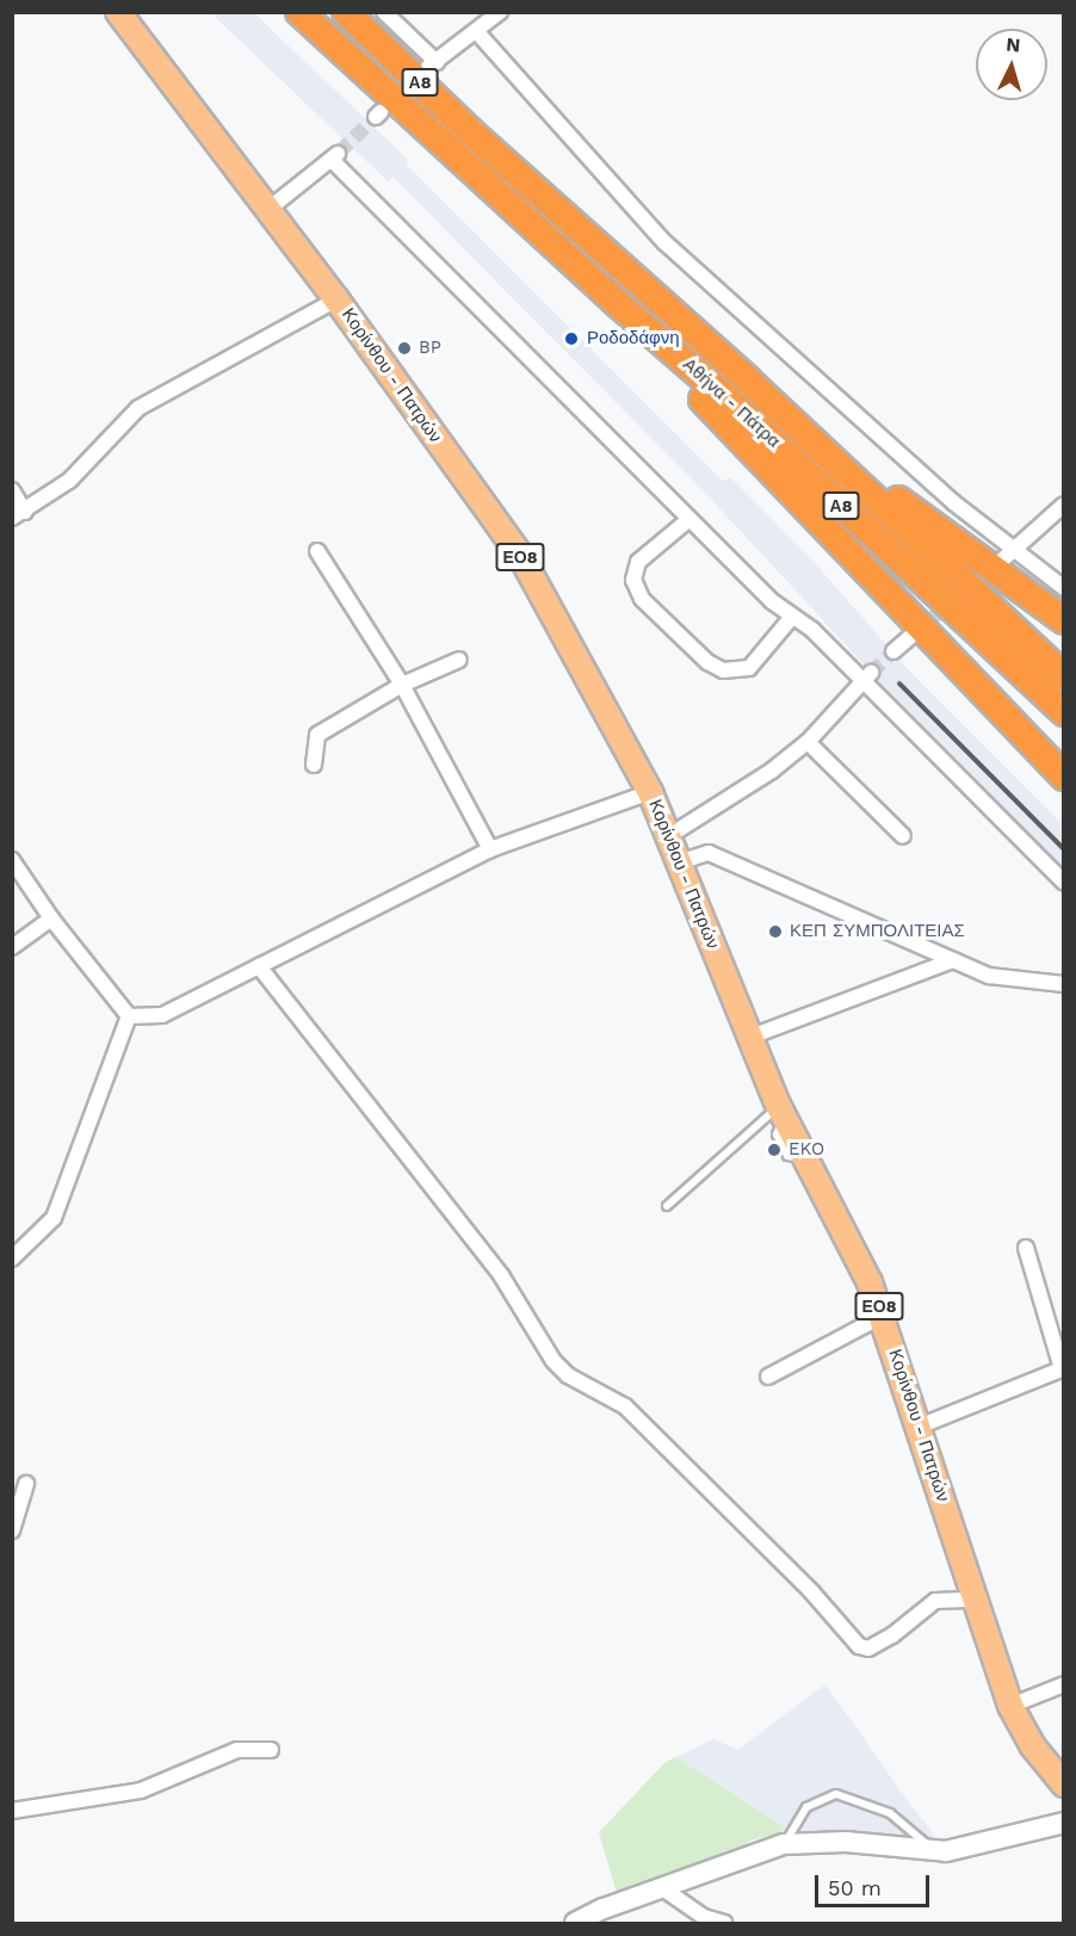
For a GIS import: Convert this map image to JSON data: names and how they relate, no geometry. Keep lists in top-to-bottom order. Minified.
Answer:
{"streets":{"highway":["Α8","Αθήνα - Πάτρα"],"main road":["Κορίνθου - Πατρών","ΕΟ8"]},"places":["Ροδοδάφνη","BP","ΚΕΠ ΣΥΜΠΟΛΙΤΕΙΑΣ","EKO"],"scale_bar":"50 m","north":"top"}
